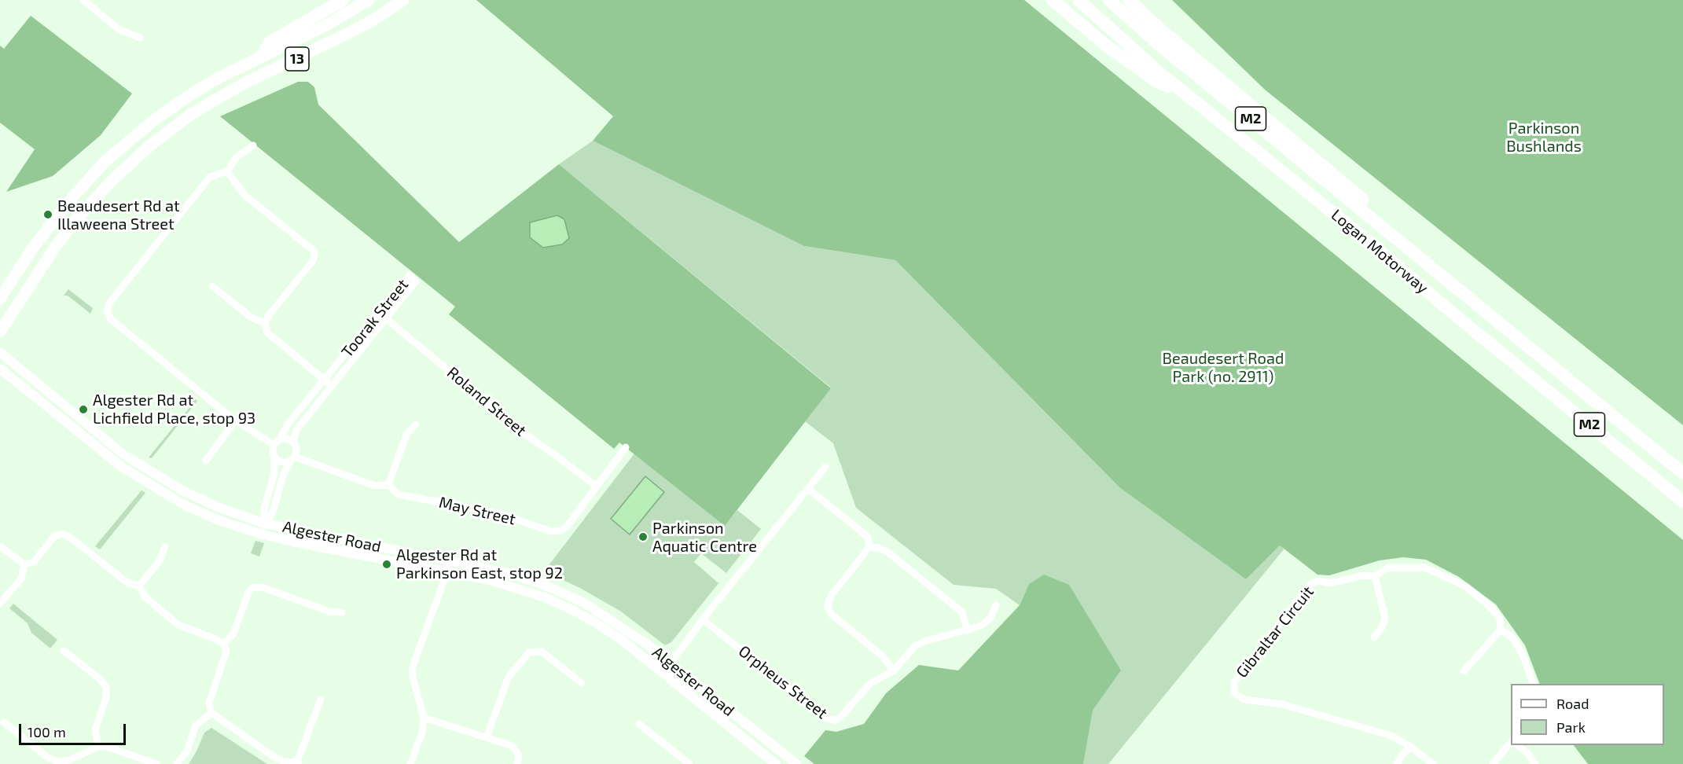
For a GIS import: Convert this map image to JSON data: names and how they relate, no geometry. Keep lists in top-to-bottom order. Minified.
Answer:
{"streets":{"highway":["13","M2","Logan Motorway"],"main road":["Algester Road"],"street":["Toorak Street","Roland Street","May Street","Gibraltar Circuit","Orpheus Street"]},"crossings":[["Toorak Street","Roland Street"],["Toorak Street","May Street"],["Roland Street","May Street"]],"parks":["Parkinson Bushlands","Beaudesert Road Park (no. 2911)"],"places":["Beaudesert Rd at Illaweena Street","Algester Rd at Lichfield Place, stop 93","Parkinson Aquatic Centre","Algester Rd at Parkinson East, stop 92"],"legend":["Road","Park"],"scale_bar":"100 m"}
